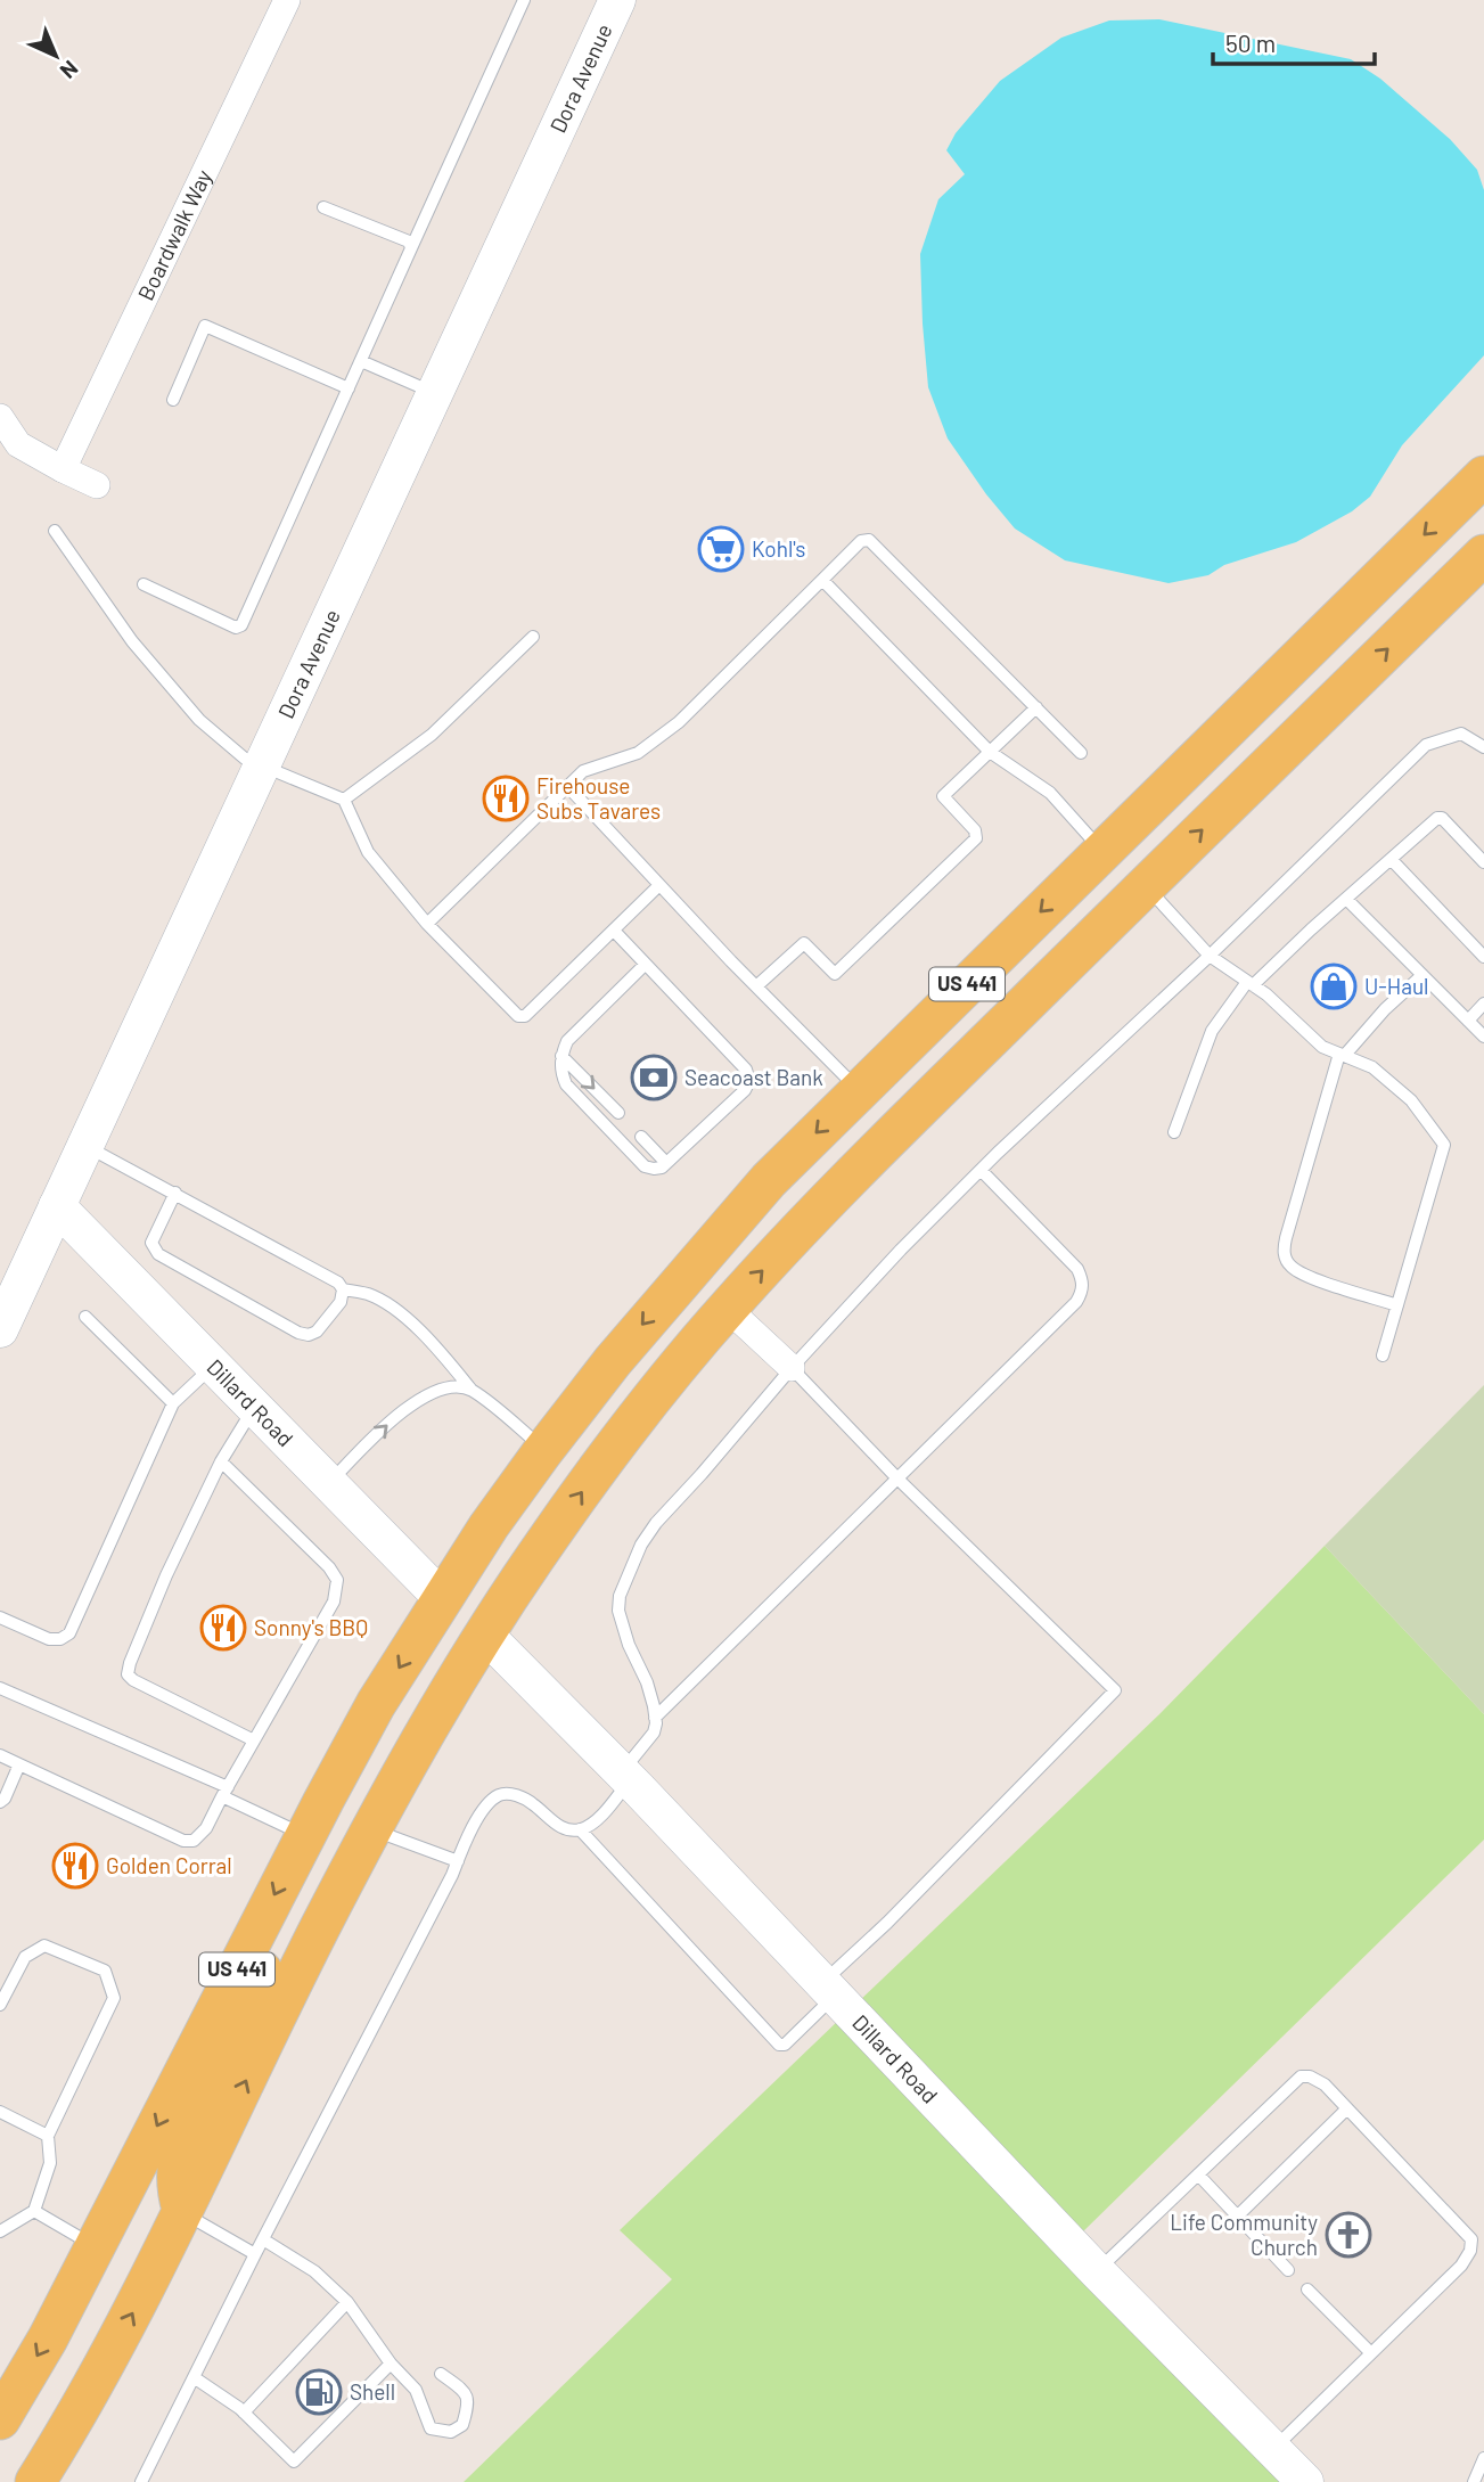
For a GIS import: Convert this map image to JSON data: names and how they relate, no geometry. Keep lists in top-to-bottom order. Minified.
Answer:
{"streets":{"main road":["US 441"],"street":["Dora Avenue","Boardwalk Way","Dillard Road"]},"crossings":[["Dora Avenue","Dillard Road"],["US 441","Dillard Road"]],"places":{"supermarket":["Kohl's"],"restaurant":["Firehouse Subs Tavares","Sonny's BBQ","Golden Corral"],"shop":["U-Haul"],"bank":["Seacoast Bank"],"church":["Life Community Church"],"fuel station":["Shell"]},"scale_bar":"50 m","north":"bottom right"}
